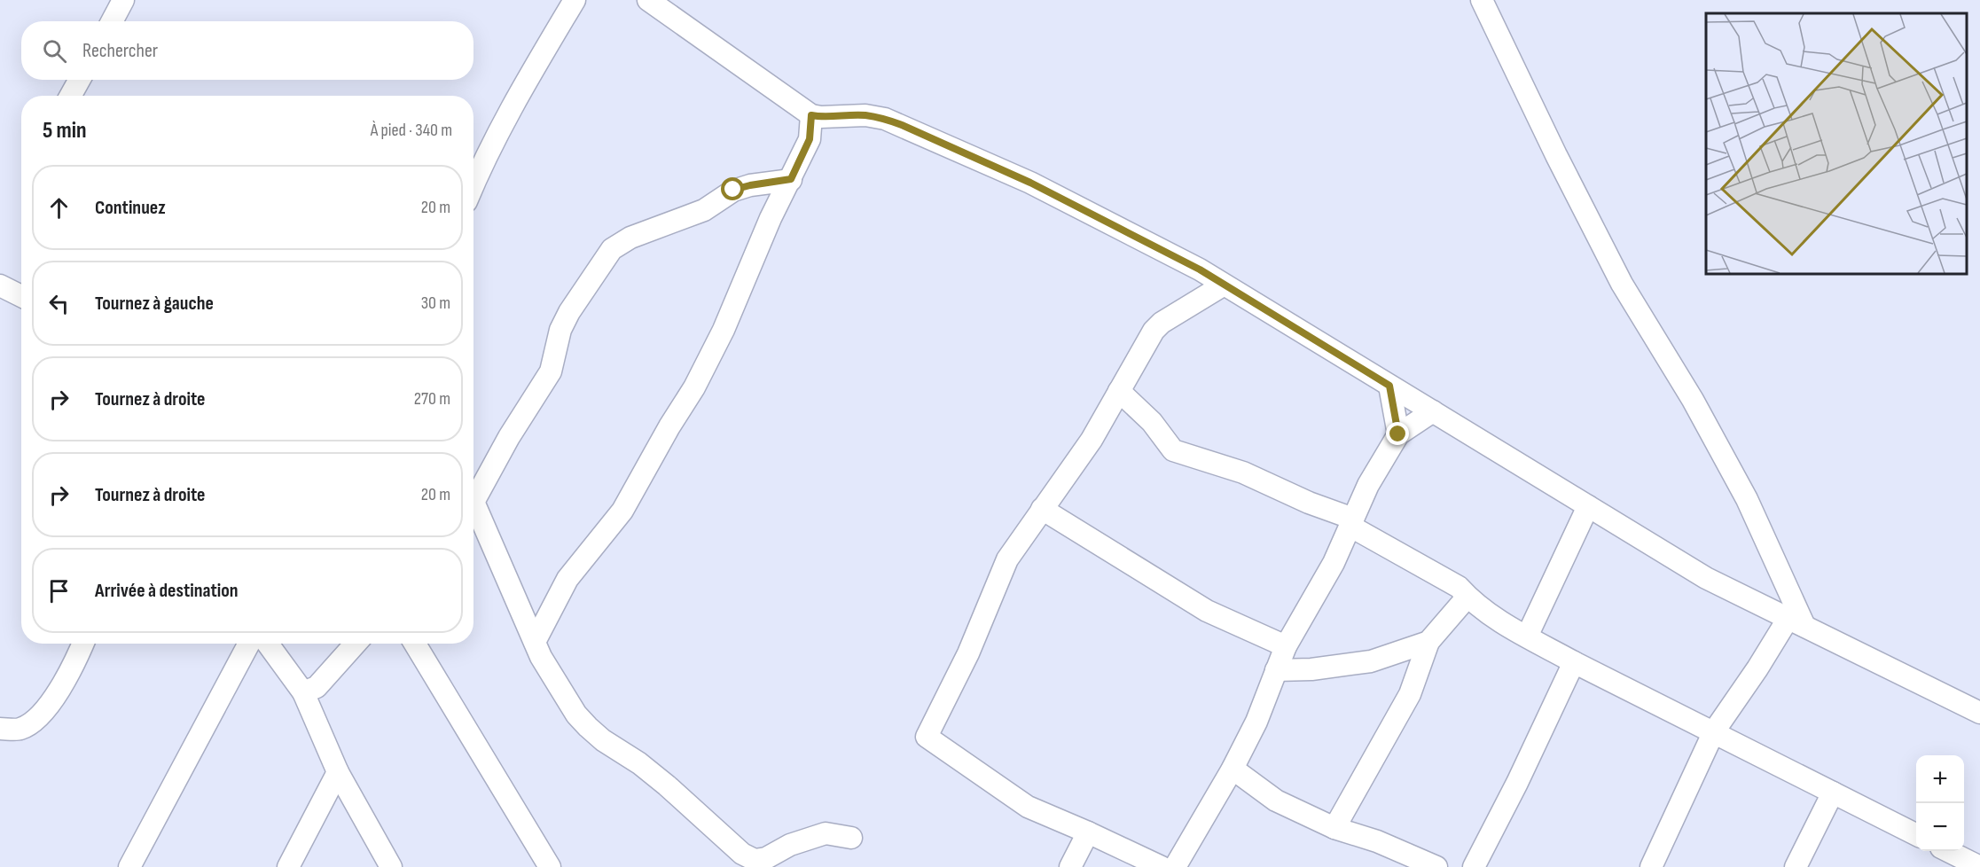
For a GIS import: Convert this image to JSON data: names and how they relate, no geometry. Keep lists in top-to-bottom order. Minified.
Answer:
{"page":{"search":"Rechercher","heading":["5 min","À pied · 340 m"],"list":[["Continuez","20 m"],["Tournez à gauche","30 m"],["Tournez à droite","270 m"],["Tournez à droite","20 m"],"Arrivée à destination"],"map_buttons":["+","−"]}}
